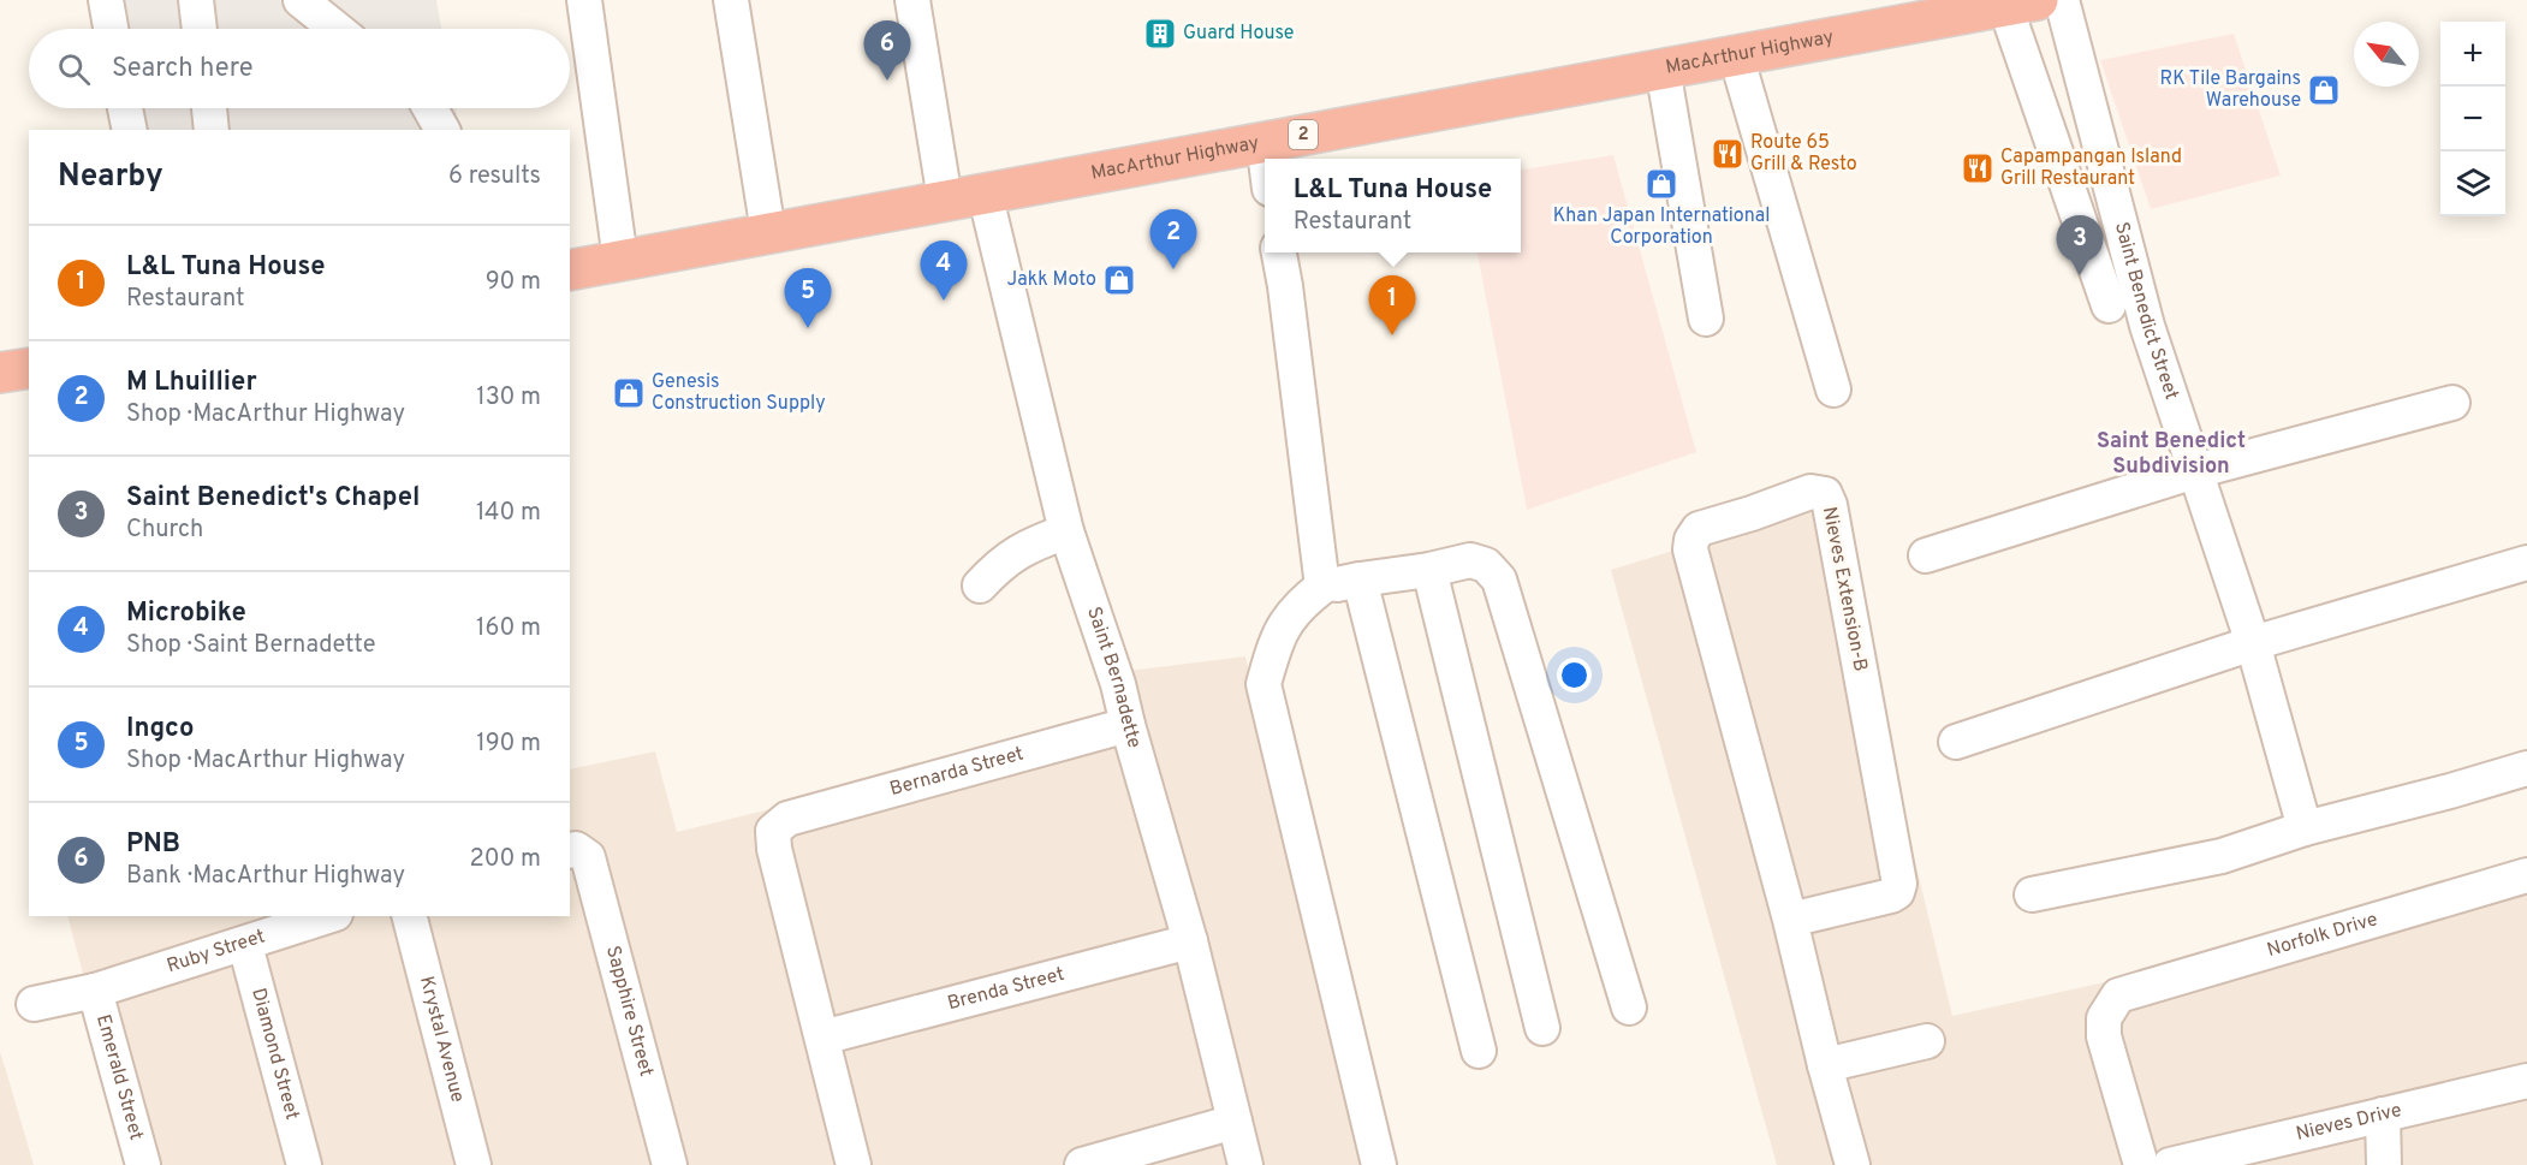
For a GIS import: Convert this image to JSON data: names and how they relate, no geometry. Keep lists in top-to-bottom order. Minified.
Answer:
{"streets":{"highway":["MacArthur Highway","2"],"street":["Saint Benedict Street","Nieves Extension-B","Saint Bernadette","Bernarda Street","Norfolk Drive","Ruby Street","Brenda Street","Sapphire Street","Krystal Avenue","Diamond Street","Emerald Street","Nieves Drive"]},"crossings":[["MacArthur Highway","Saint Bernadette"],["Saint Bernadette","Bernarda Street"],["Saint Bernadette","Brenda Street"],["Bernarda Street","Brenda Street"],["Ruby Street","Diamond Street"],["Ruby Street","Emerald Street"]],"districts":["Saint Benedict Subdivision"],"places":{"building":["Guard House"],"shop":["RK Tile Bargains Warehouse","Khan Japan International Corporation","Jakk Moto","Genesis Construction Supply"],"restaurant":["Route 65 Grill & Resto","Capampangan Island Grill Restaurant"]},"north":"top left","page":{"pins":["6","2","3","4","5","1"],"map_buttons":["+","−"],"search":"Search here","heading":["Nearby","6 results"],"popup":["L&L Tuna House","Restaurant"],"list":[{"mark":"1","name":"L&L Tuna House","note":"Restaurant","value":"90 m"},{"mark":"2","name":"M Lhuillier","note":"Shop · MacArthur Highway","value":"130 m"},{"mark":"3","name":"Saint Benedict's Chapel","note":"Church","value":"140 m"},{"mark":"4","name":"Microbike","note":"Shop · Saint Bernadette","value":"160 m"},{"mark":"5","name":"Ingco","note":"Shop · MacArthur Highway","value":"190 m"},{"mark":"6","name":"PNB","note":"Bank · MacArthur Highway","value":"200 m"}]}}
